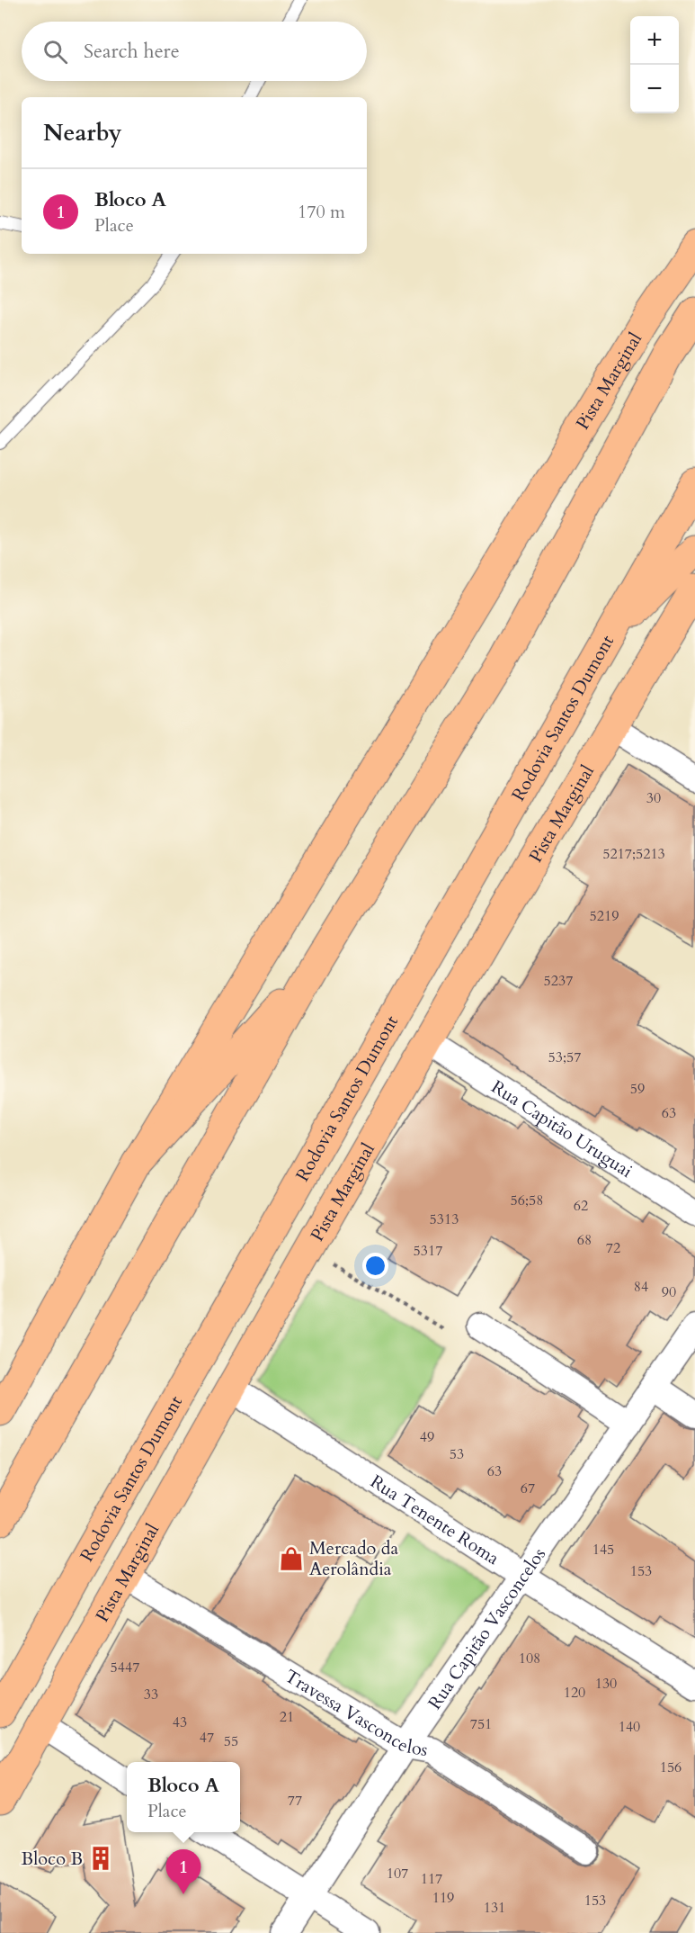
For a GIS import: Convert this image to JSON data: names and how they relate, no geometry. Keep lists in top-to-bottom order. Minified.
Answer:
{"streets":{"main road":["Pista Marginal","Rodovia Santos Dumont"],"street":["Rua Capitão Uruguai","Rua Tenente Roma","Rua Capitão Vasconcelos","Travessa Vasconcelos"]},"crossings":[["Pista Marginal","Rua Capitão Uruguai"],["Pista Marginal","Rua Tenente Roma"],["Pista Marginal","Travessa Vasconcelos"],["Rua Tenente Roma","Rua Capitão Vasconcelos"],["Rua Capitão Vasconcelos","Travessa Vasconcelos"]],"places":{"shop":["Mercado da Aerolândia"],"building":["Bloco B"]},"house_numbers":["30","5217;5213","5219","5237","53;57","59","63","56;58","62","5313","68","72","5317","84","90","49","53","63","67","145","153","108","5447","130","120","33","21","43","751","140","47","55","156","77","107","117","119","153","131"],"page":{"map_buttons":["+","−"],"search":"Search here","heading":"Nearby","list":[{"mark":"1","name":"Bloco A","note":"Place","value":"170 m"}],"popup":["Bloco A","Place"],"pins":"1"}}
